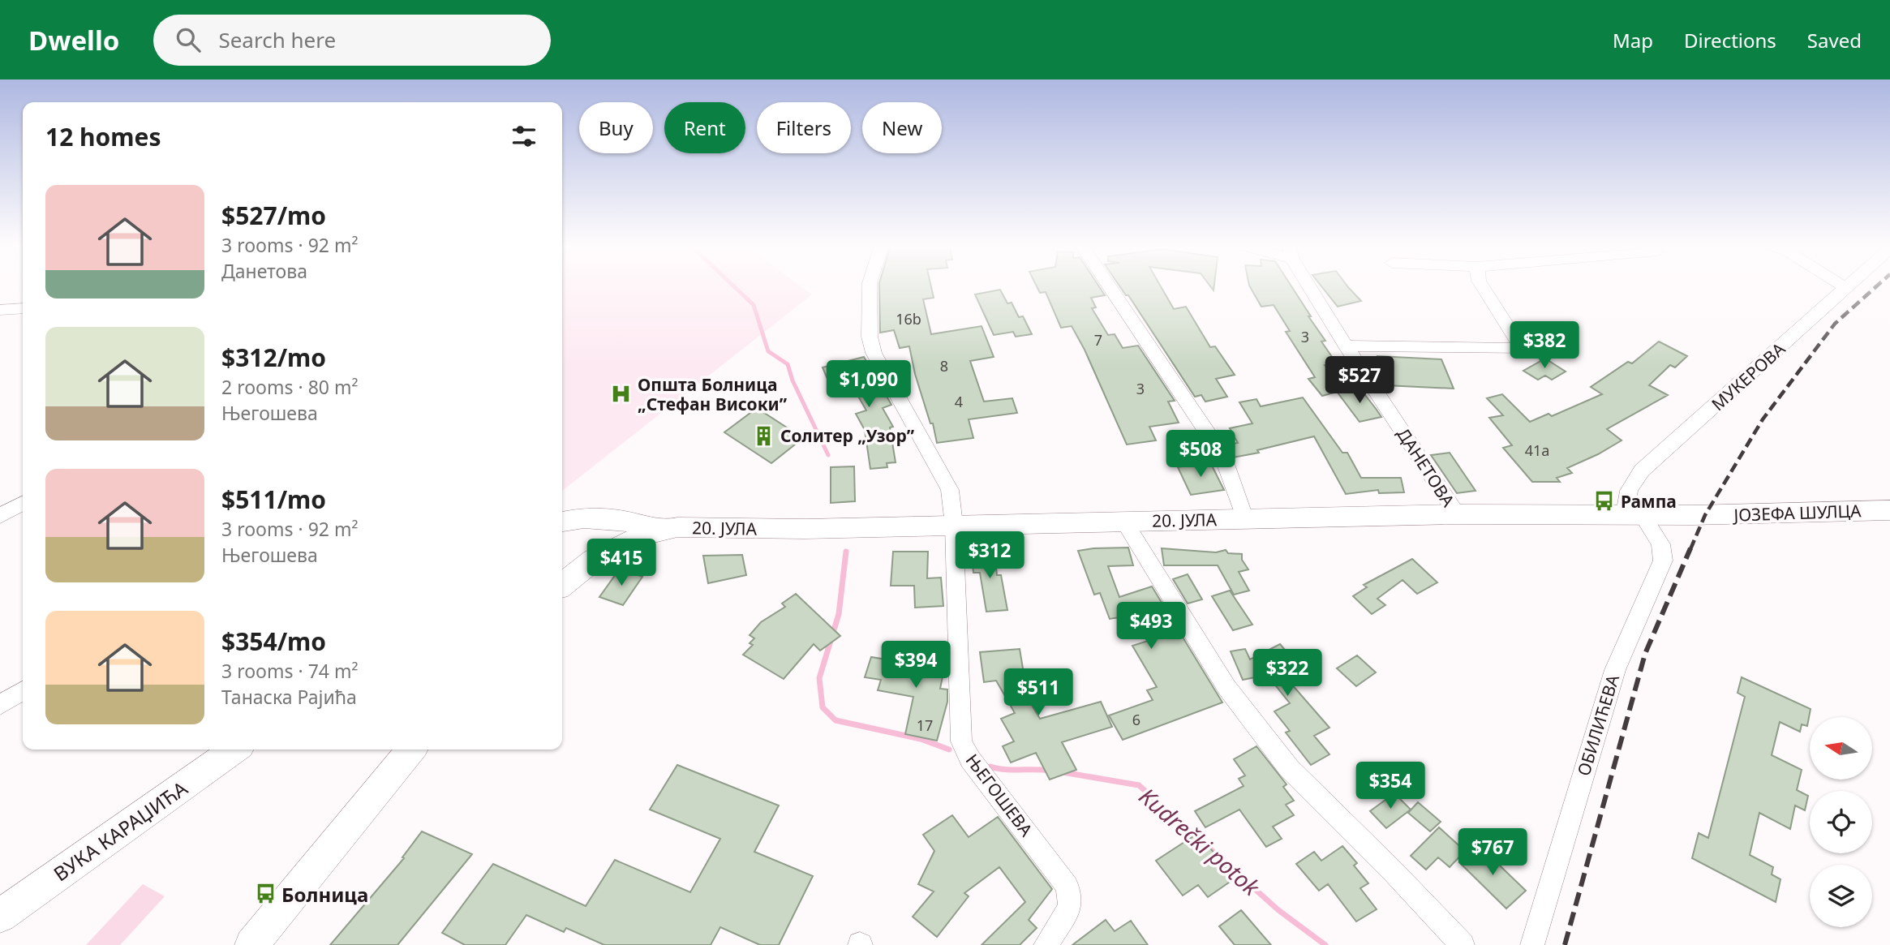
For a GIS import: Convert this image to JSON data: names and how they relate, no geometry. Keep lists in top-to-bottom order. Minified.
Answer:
{"streets":{"main road":["ЈОЗЕФА ШУЛЦА","20. ЈУЛА","ВУКА КАРАЏИЋА"],"street":["МУКЕРОВА","ДАНЕТОВА","ОБИЛИЋЕВА","ЊЕГОШЕВА"]},"crossings":[["МУКЕРОВА","20. ЈУЛА"],["МУКЕРОВА","ОБИЛИЋЕВА"],["ДАНЕТОВА","20. ЈУЛА"],["ЈОЗЕФА ШУЛЦА","20. ЈУЛА"],["20. ЈУЛА","ОБИЛИЋЕВА"],["20. ЈУЛА","ЊЕГОШЕВА"]],"water":["Kudrečki potok"],"places":{"hospital":["Општа Болница „Стефан Високи”"],"building":["Солитер „Узор”"],"bus stop":["Рампа","Болница"]},"house_numbers":["16b","3","7","8","3","4","41a","6","17"],"north":"left","page":{"header":"Dwello","search":"Search here","nav":["Map","Directions","Saved"],"chip":["Buy","Rent","Filters","New"],"heading":"12 homes","list":[{"name":"$527/mo","note":"3 rooms · 92 m² · Данетова"},{"name":"$312/mo","note":"2 rooms · 80 m² · Његошева"},{"name":"$511/mo","note":"3 rooms · 92 m² · Његошева"},{"name":"$354/mo","note":"3 rooms · 74 m² · Танаска Рајића"}],"price":["$382","$527","$1,090","$508","$312","$415","$493","$394","$322","$511","$354","$767"]}}
